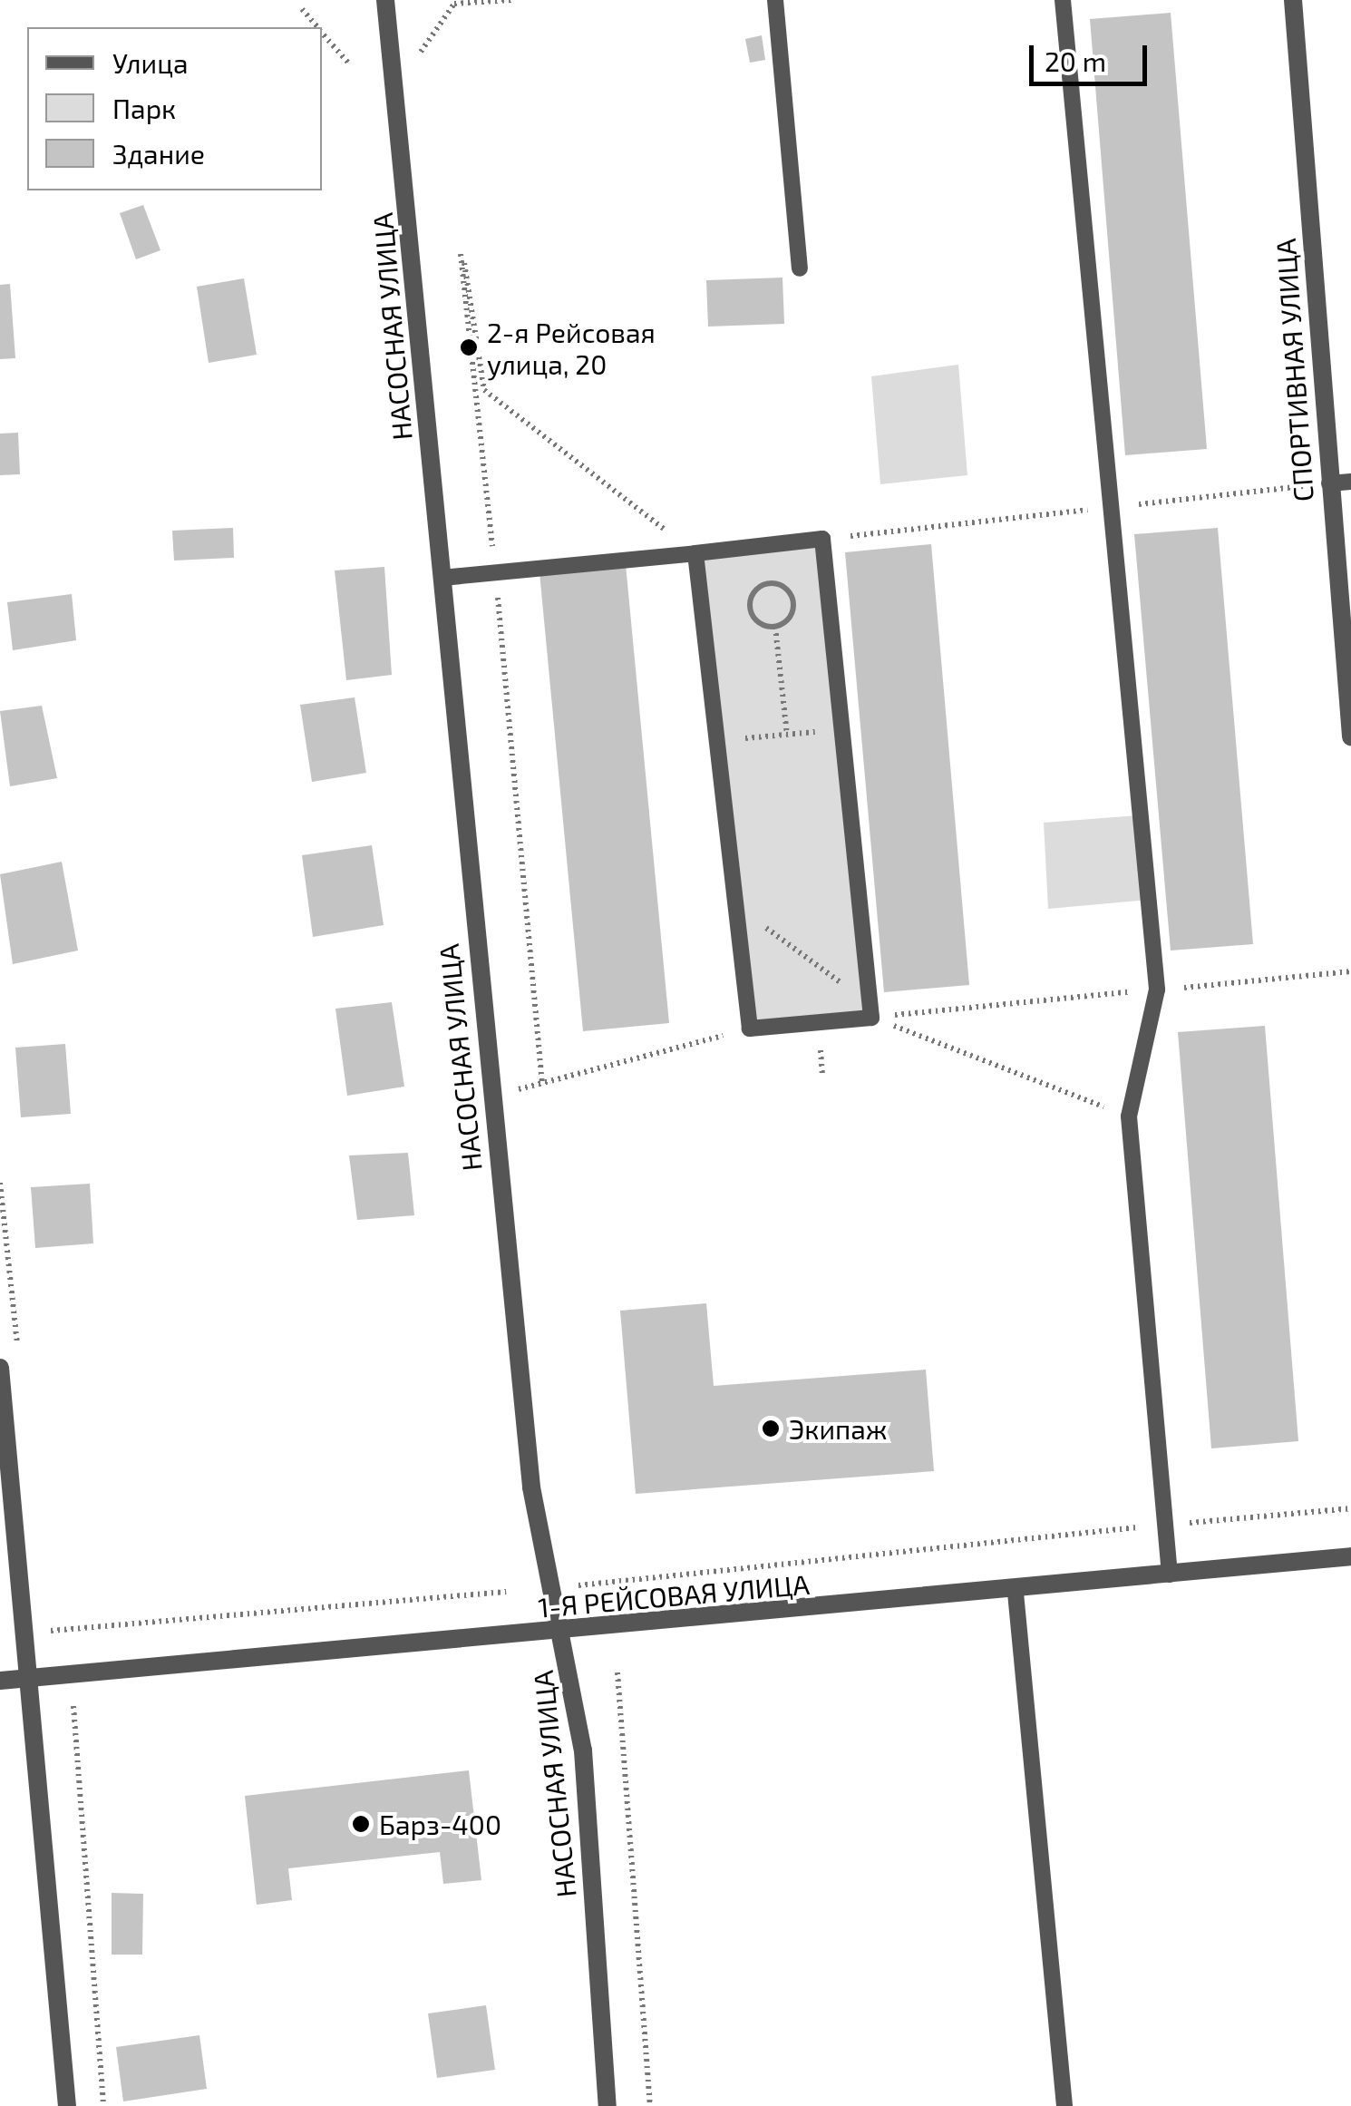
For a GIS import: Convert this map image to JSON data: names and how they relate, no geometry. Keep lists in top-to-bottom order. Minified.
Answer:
{"streets":{"street":["НАСОСНАЯ УЛИЦА","СПОРТИВНАЯ УЛИЦА","1-Я РЕЙСОВАЯ УЛИЦА"]},"crossings":[["НАСОСНАЯ УЛИЦА","1-Я РЕЙСОВАЯ УЛИЦА"]],"places":["2-я Рейсовая улица, 20","Экипаж","Барз-400"],"legend":["Улица","Парк","Здание"],"scale_bar":"20 m"}
